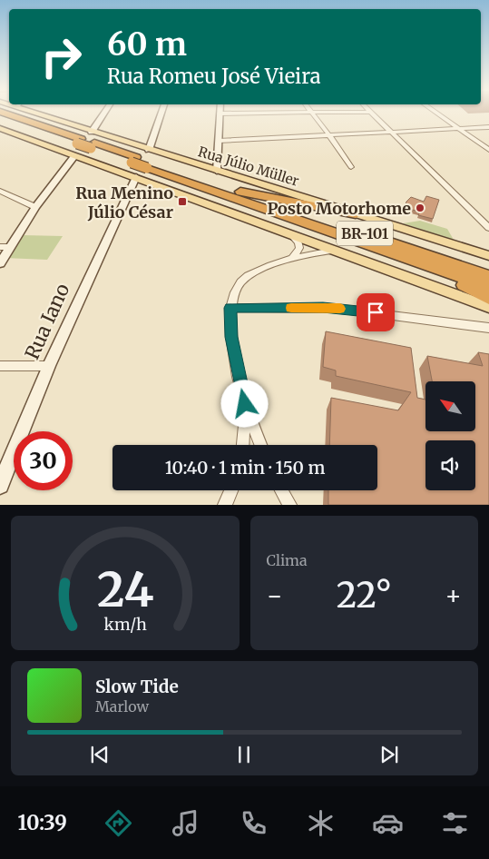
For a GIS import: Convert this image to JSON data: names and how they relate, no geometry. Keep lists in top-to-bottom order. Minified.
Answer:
{"streets":{"highway":["BR-101"],"main road":["Rua Júlio Müller"],"street":["Rua Iano"]},"crossings":[["Rua Júlio Müller","BR-101"],["Rua Júlio Müller","Rua Iano"],["BR-101","Rua Iano"]],"places":{"transit":["Rua Menino Júlio César"],"other":["Posto Motorhome"]},"north":"top left","page":{"turn":["60 m","Rua Romeu José Vieira"],"limit":"30","trip":"10:40 · 1 min · 150 m","tile":"Clima","heat":["−","22°","+"],"song":["Slow Tide","Marlow"],"tabs":"10:39","gauge":["24","km/h"]}}
